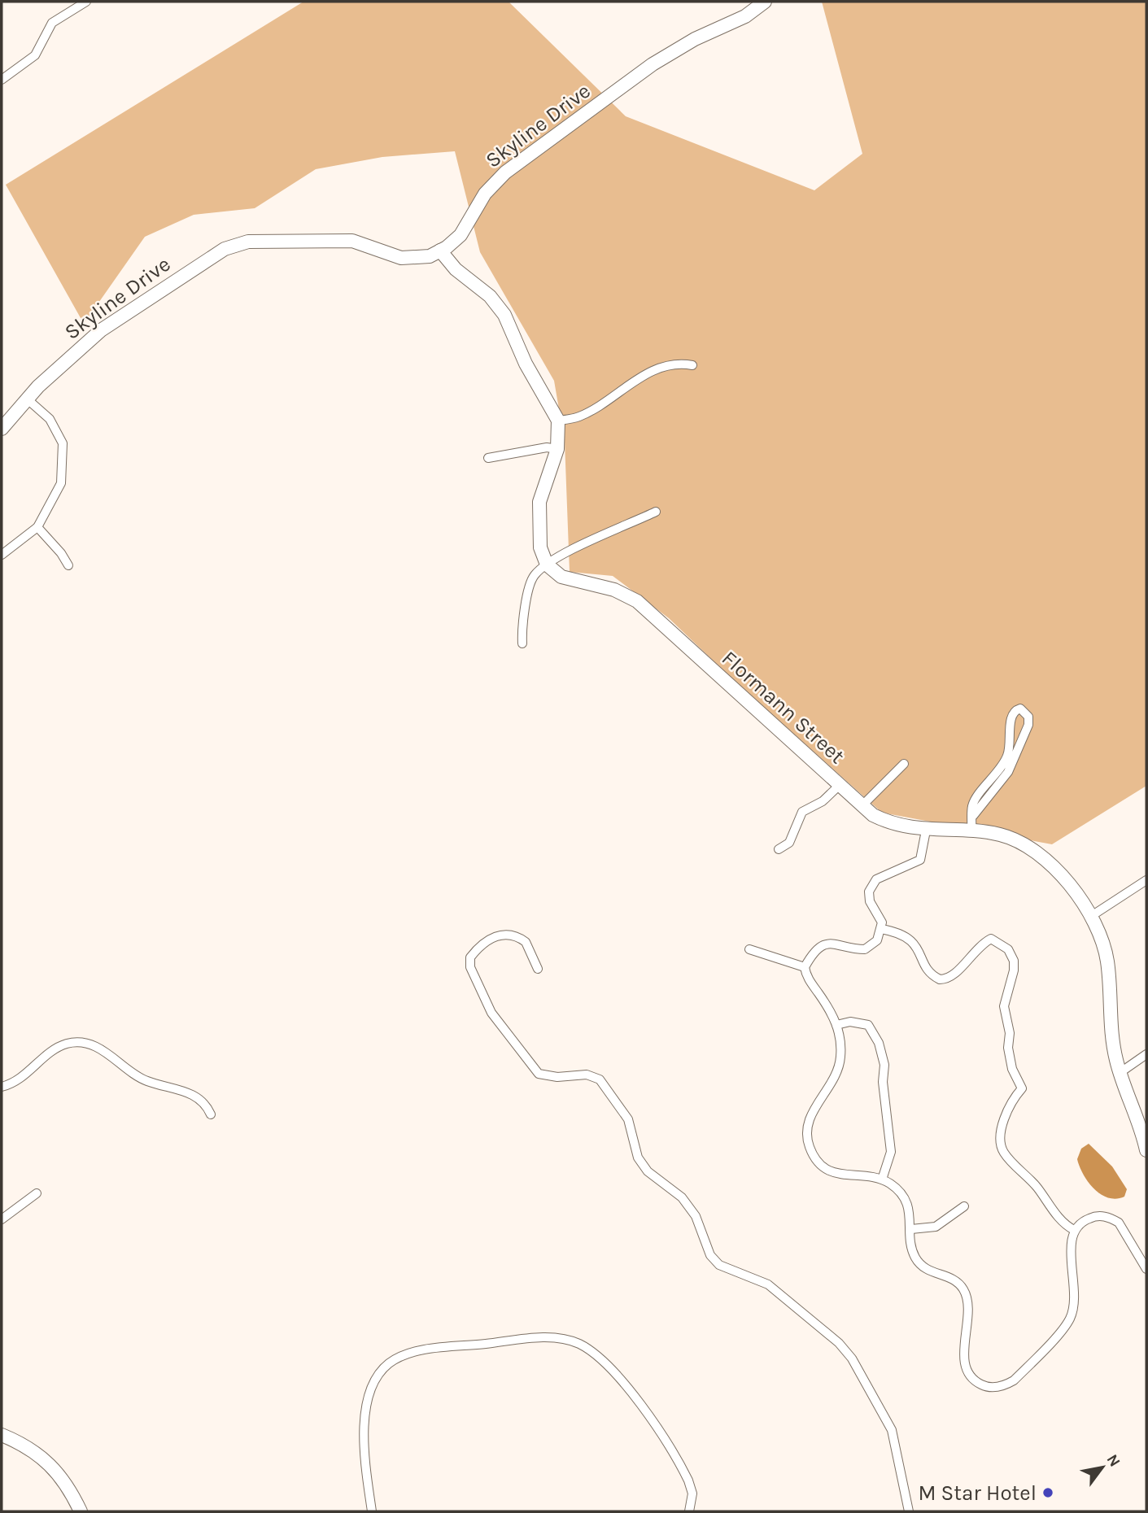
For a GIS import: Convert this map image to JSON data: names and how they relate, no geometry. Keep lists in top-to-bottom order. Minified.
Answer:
{"streets":{"street":["Skyline Drive","Flormann Street"]},"places":["M Star Hotel"],"north":"top right"}
